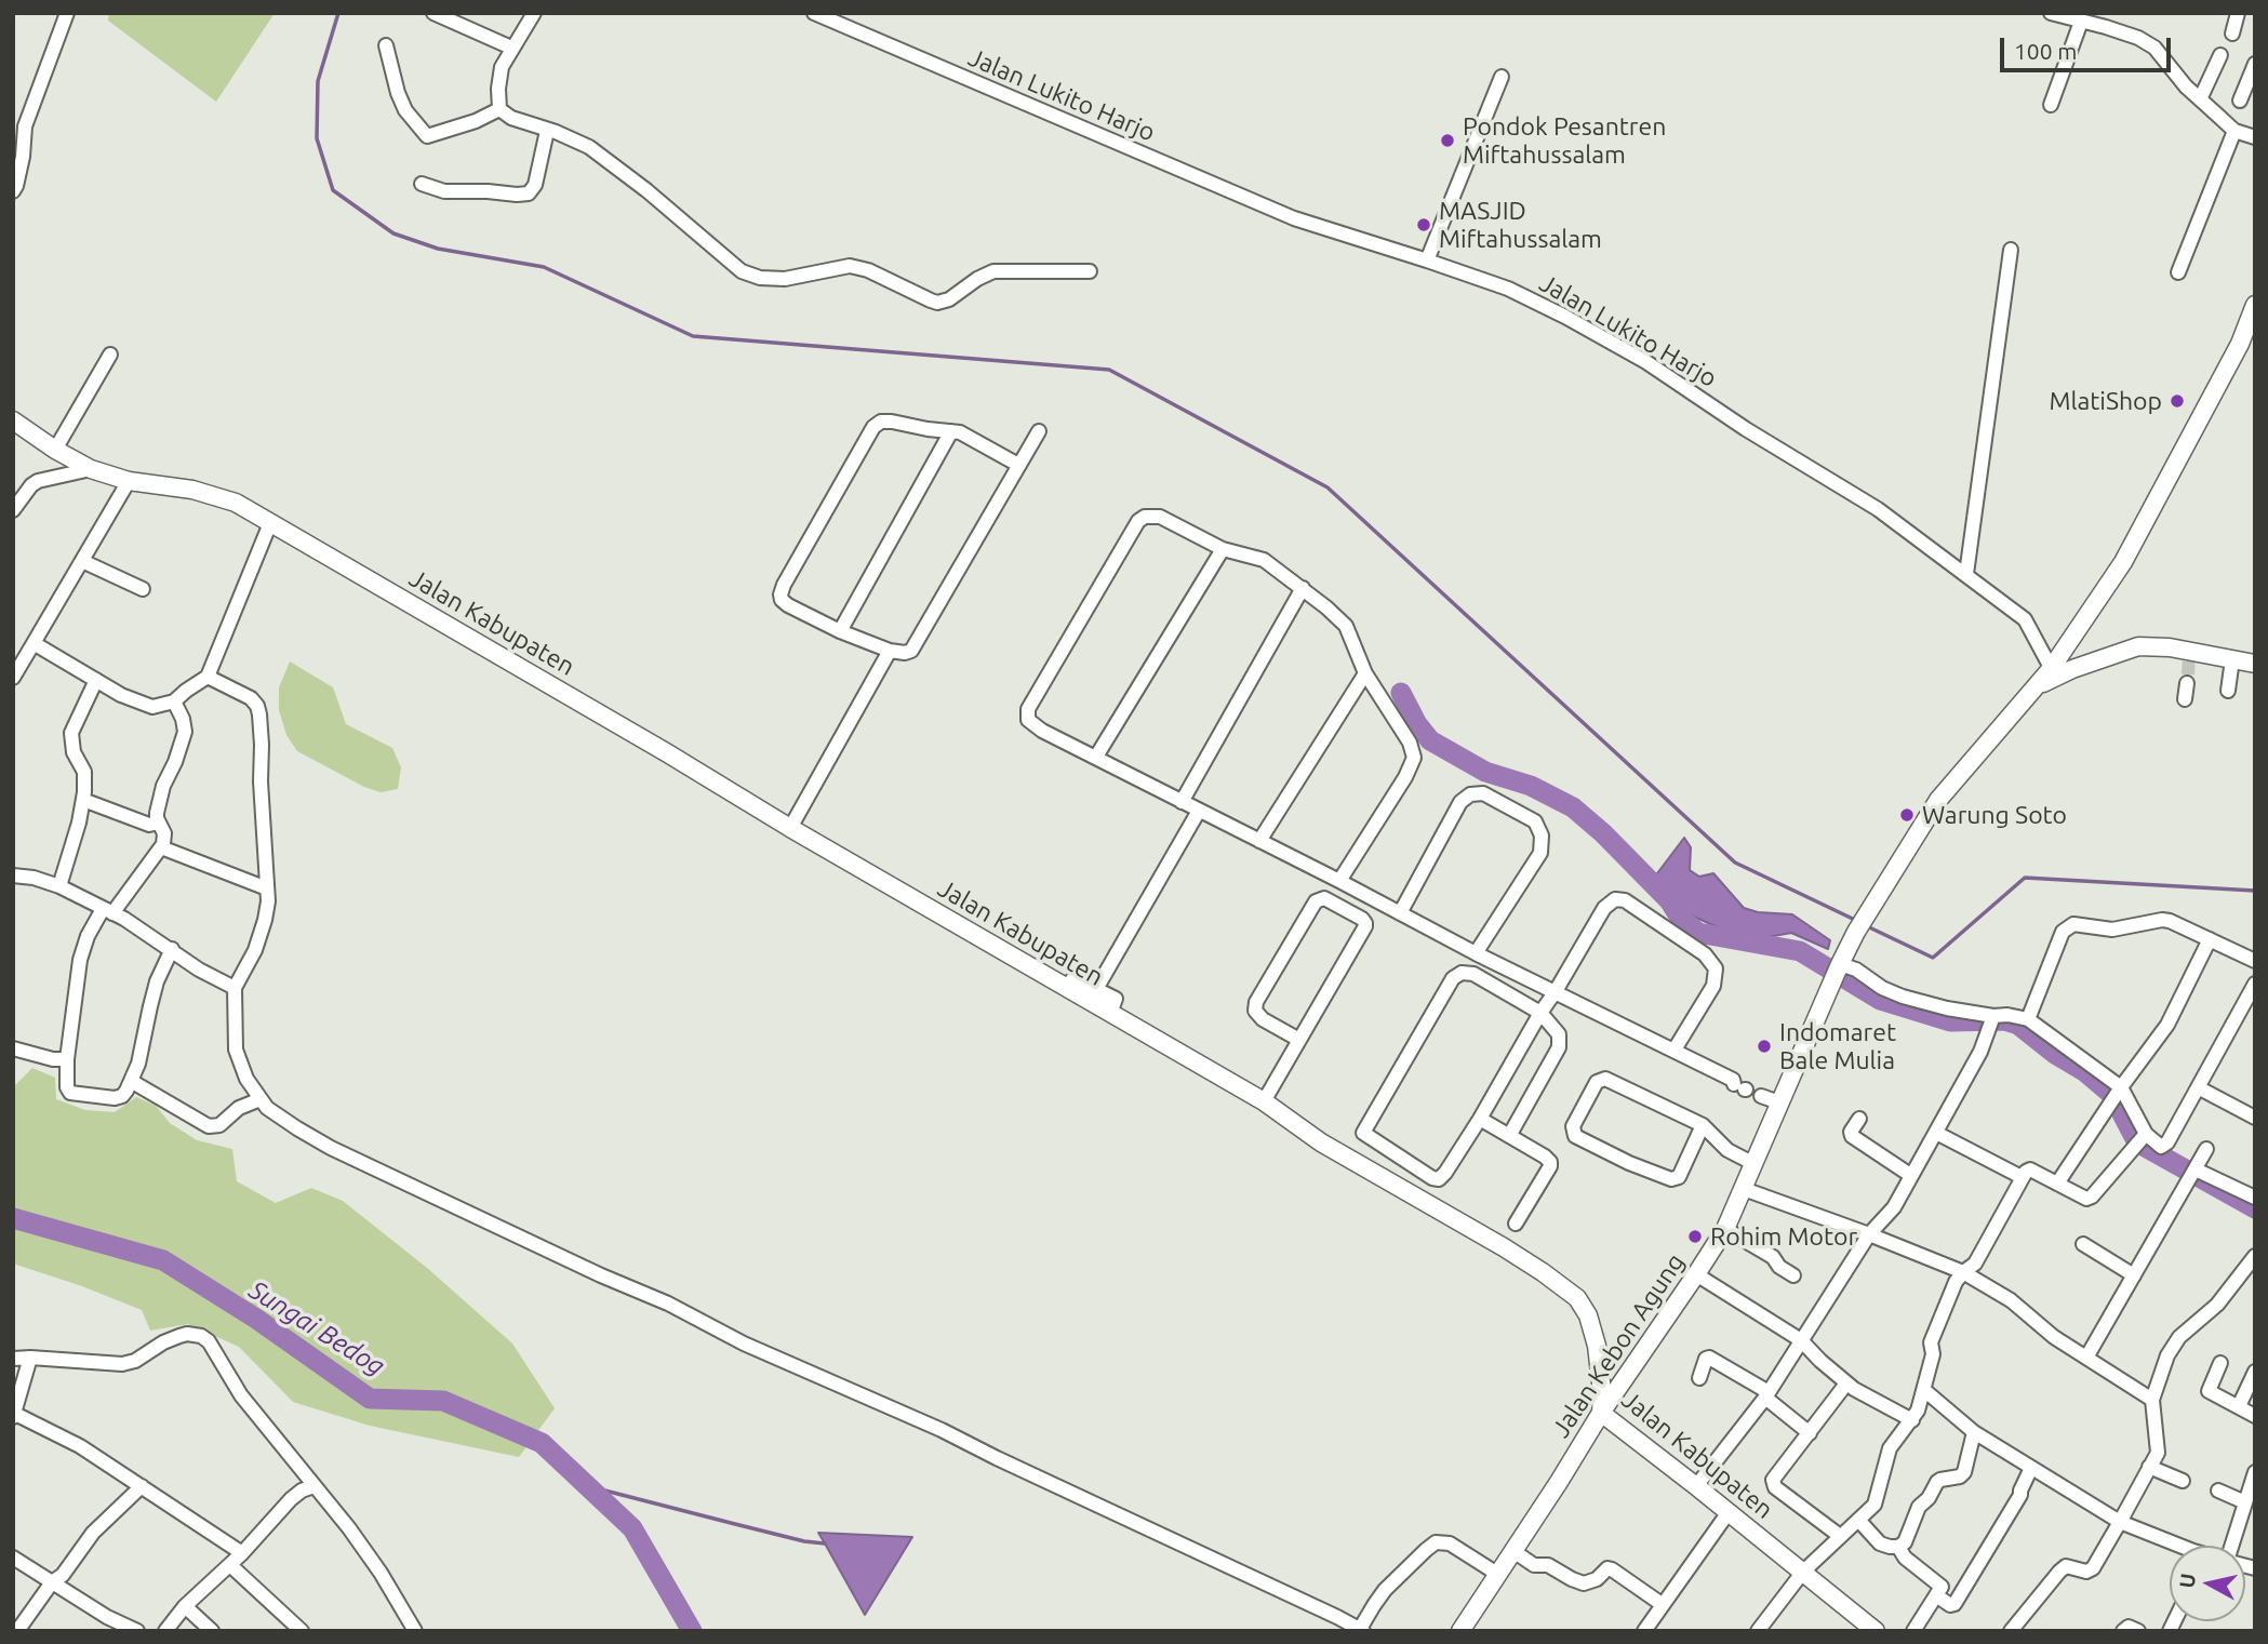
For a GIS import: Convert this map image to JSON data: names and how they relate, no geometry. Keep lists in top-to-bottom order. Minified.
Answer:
{"streets":{"main road":["Jalan Kabupaten","Jalan Kebon Agung"],"street":["Jalan Lukito Harjo"]},"crossings":[["Jalan Lukito Harjo","Jalan Kebon Agung"],["Jalan Kabupaten","Jalan Kebon Agung"]],"water":["Sungai Bedog"],"places":["Pondok Pesantren Miftahussalam","MASJID Miftahussalam","MlatiShop","Warung Soto","Indomaret Bale Mulia","Rohim Motor"],"scale_bar":"100 m","north":"left"}
